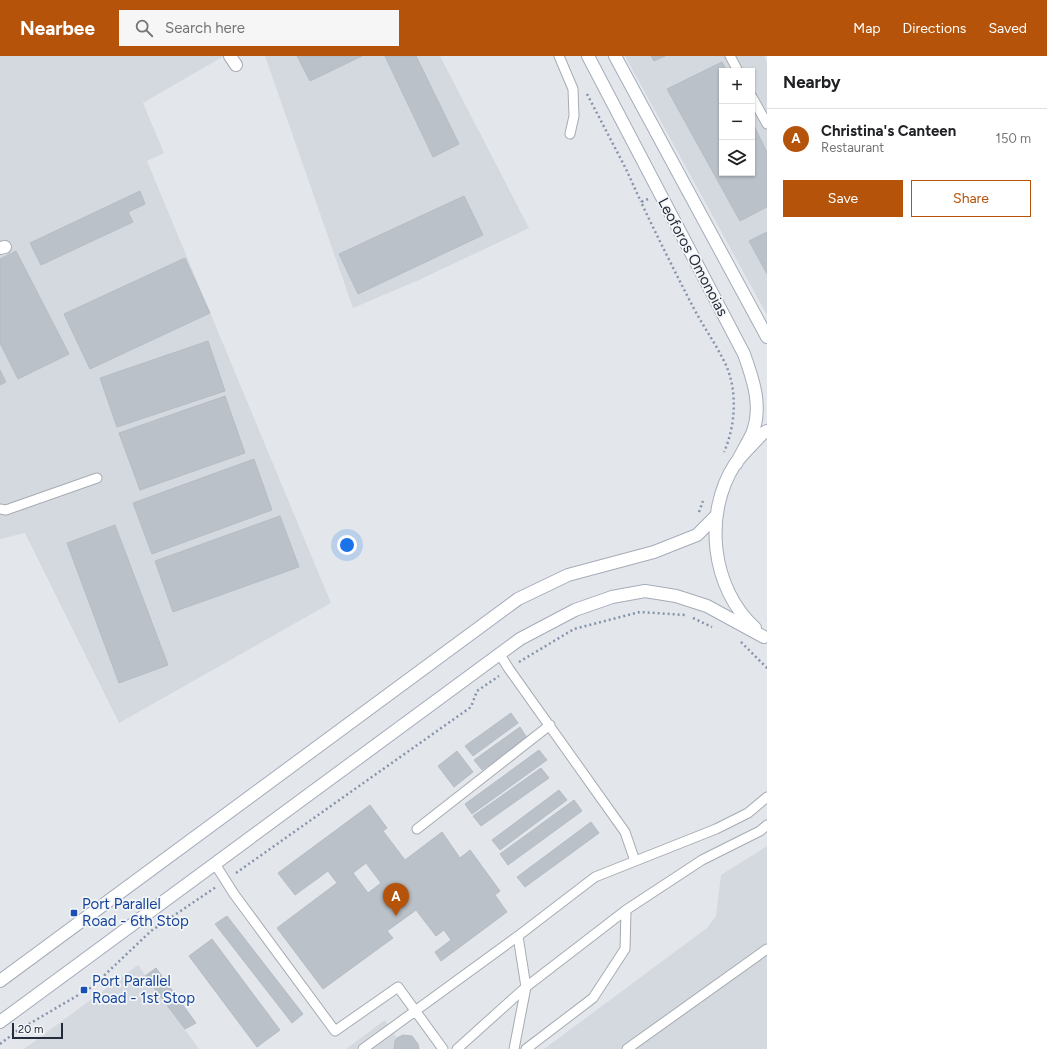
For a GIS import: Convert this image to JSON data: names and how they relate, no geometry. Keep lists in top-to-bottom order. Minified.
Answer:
{"streets":{"main road":["Leoforos Omonoias"]},"places":{"transit":["Port Parallel Road - 6th Stop","Port Parallel Road - 1st Stop"]},"scale_bar":"20 m","page":{"header":"Nearbee","search":"Search here","nav":["Map","Directions","Saved"],"heading":"Nearby","map_buttons":["+","−"],"list":[{"mark":"A","name":"Christina's Canteen","note":"Restaurant","value":"150 m"}],"buttons":["Save","Share"],"pins":"A","scale":"20 m"}}
